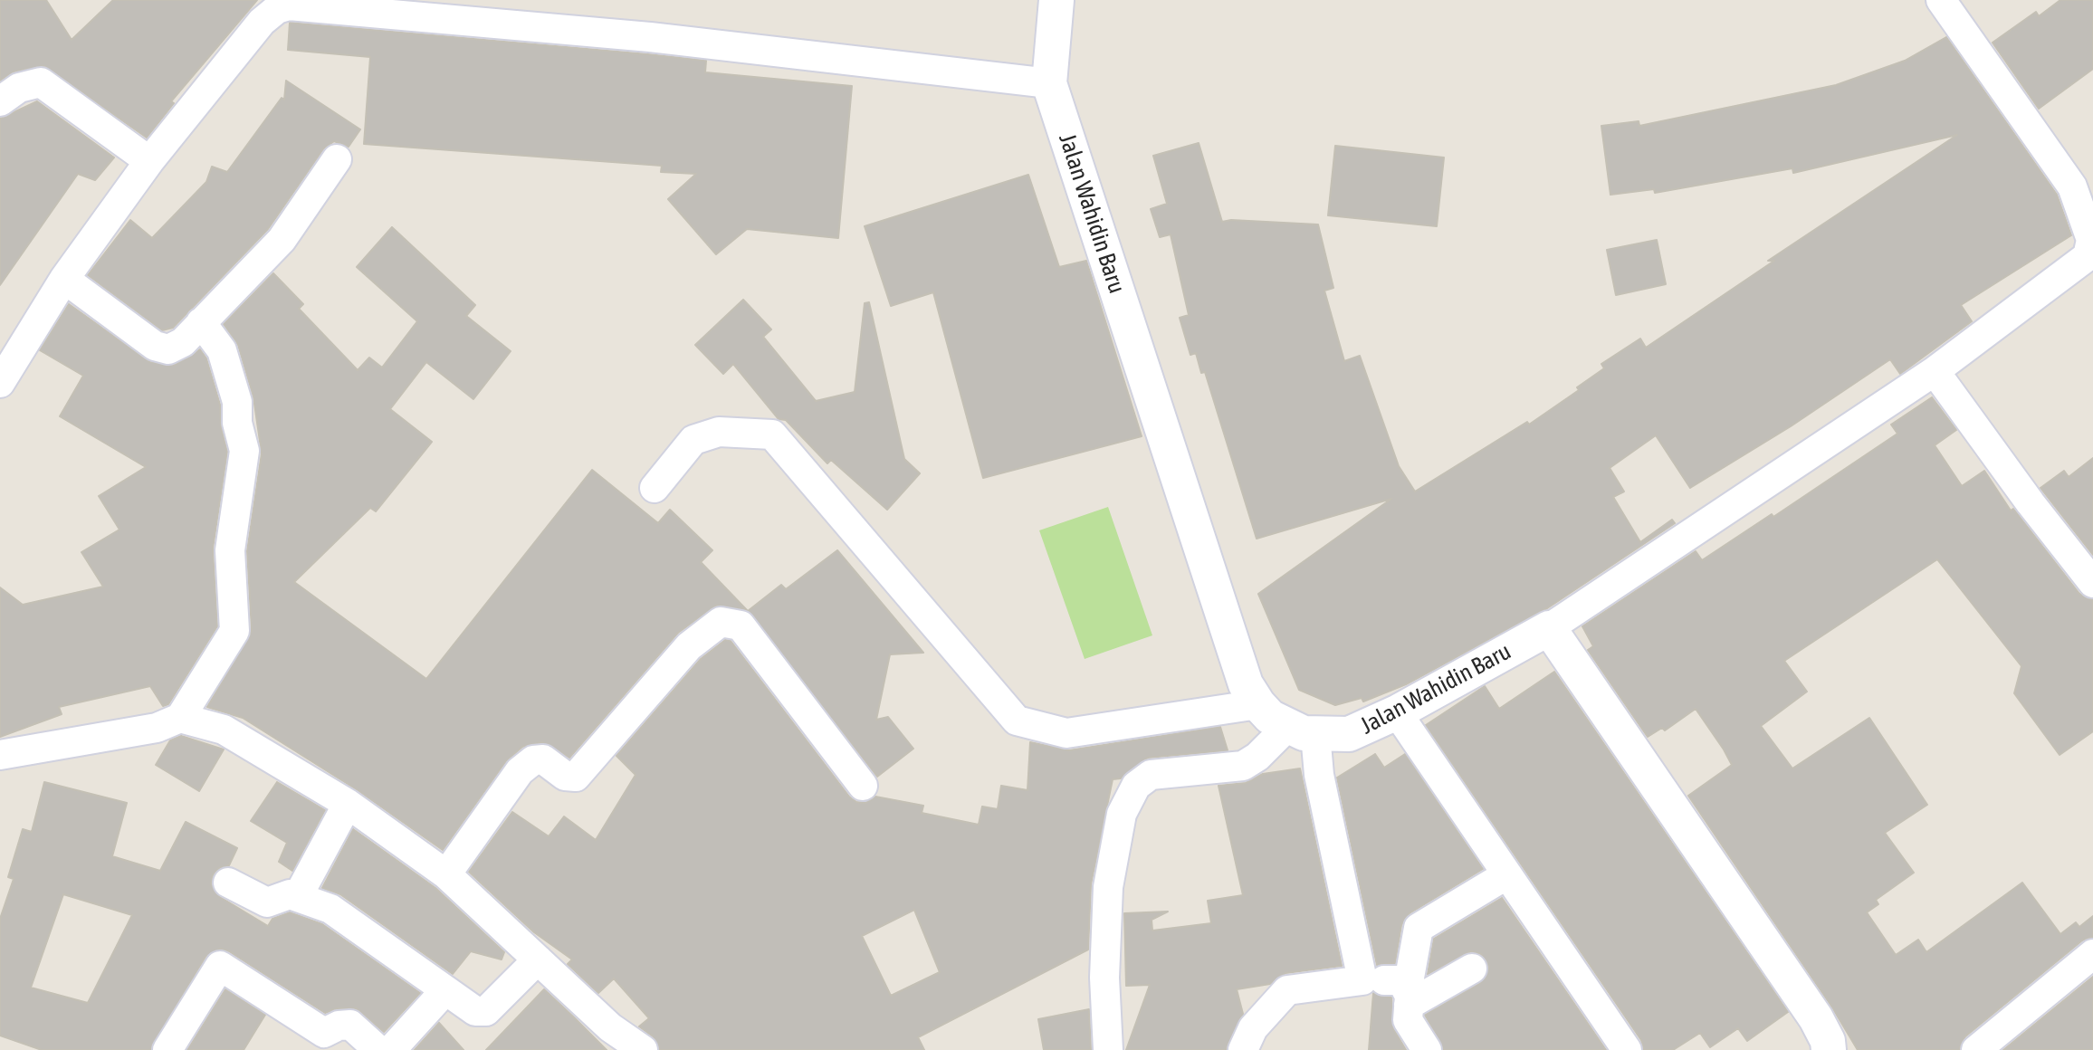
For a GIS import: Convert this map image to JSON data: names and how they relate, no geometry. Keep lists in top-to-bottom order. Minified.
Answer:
{"streets":{"street":["Jalan Wahidin Baru"]}}
